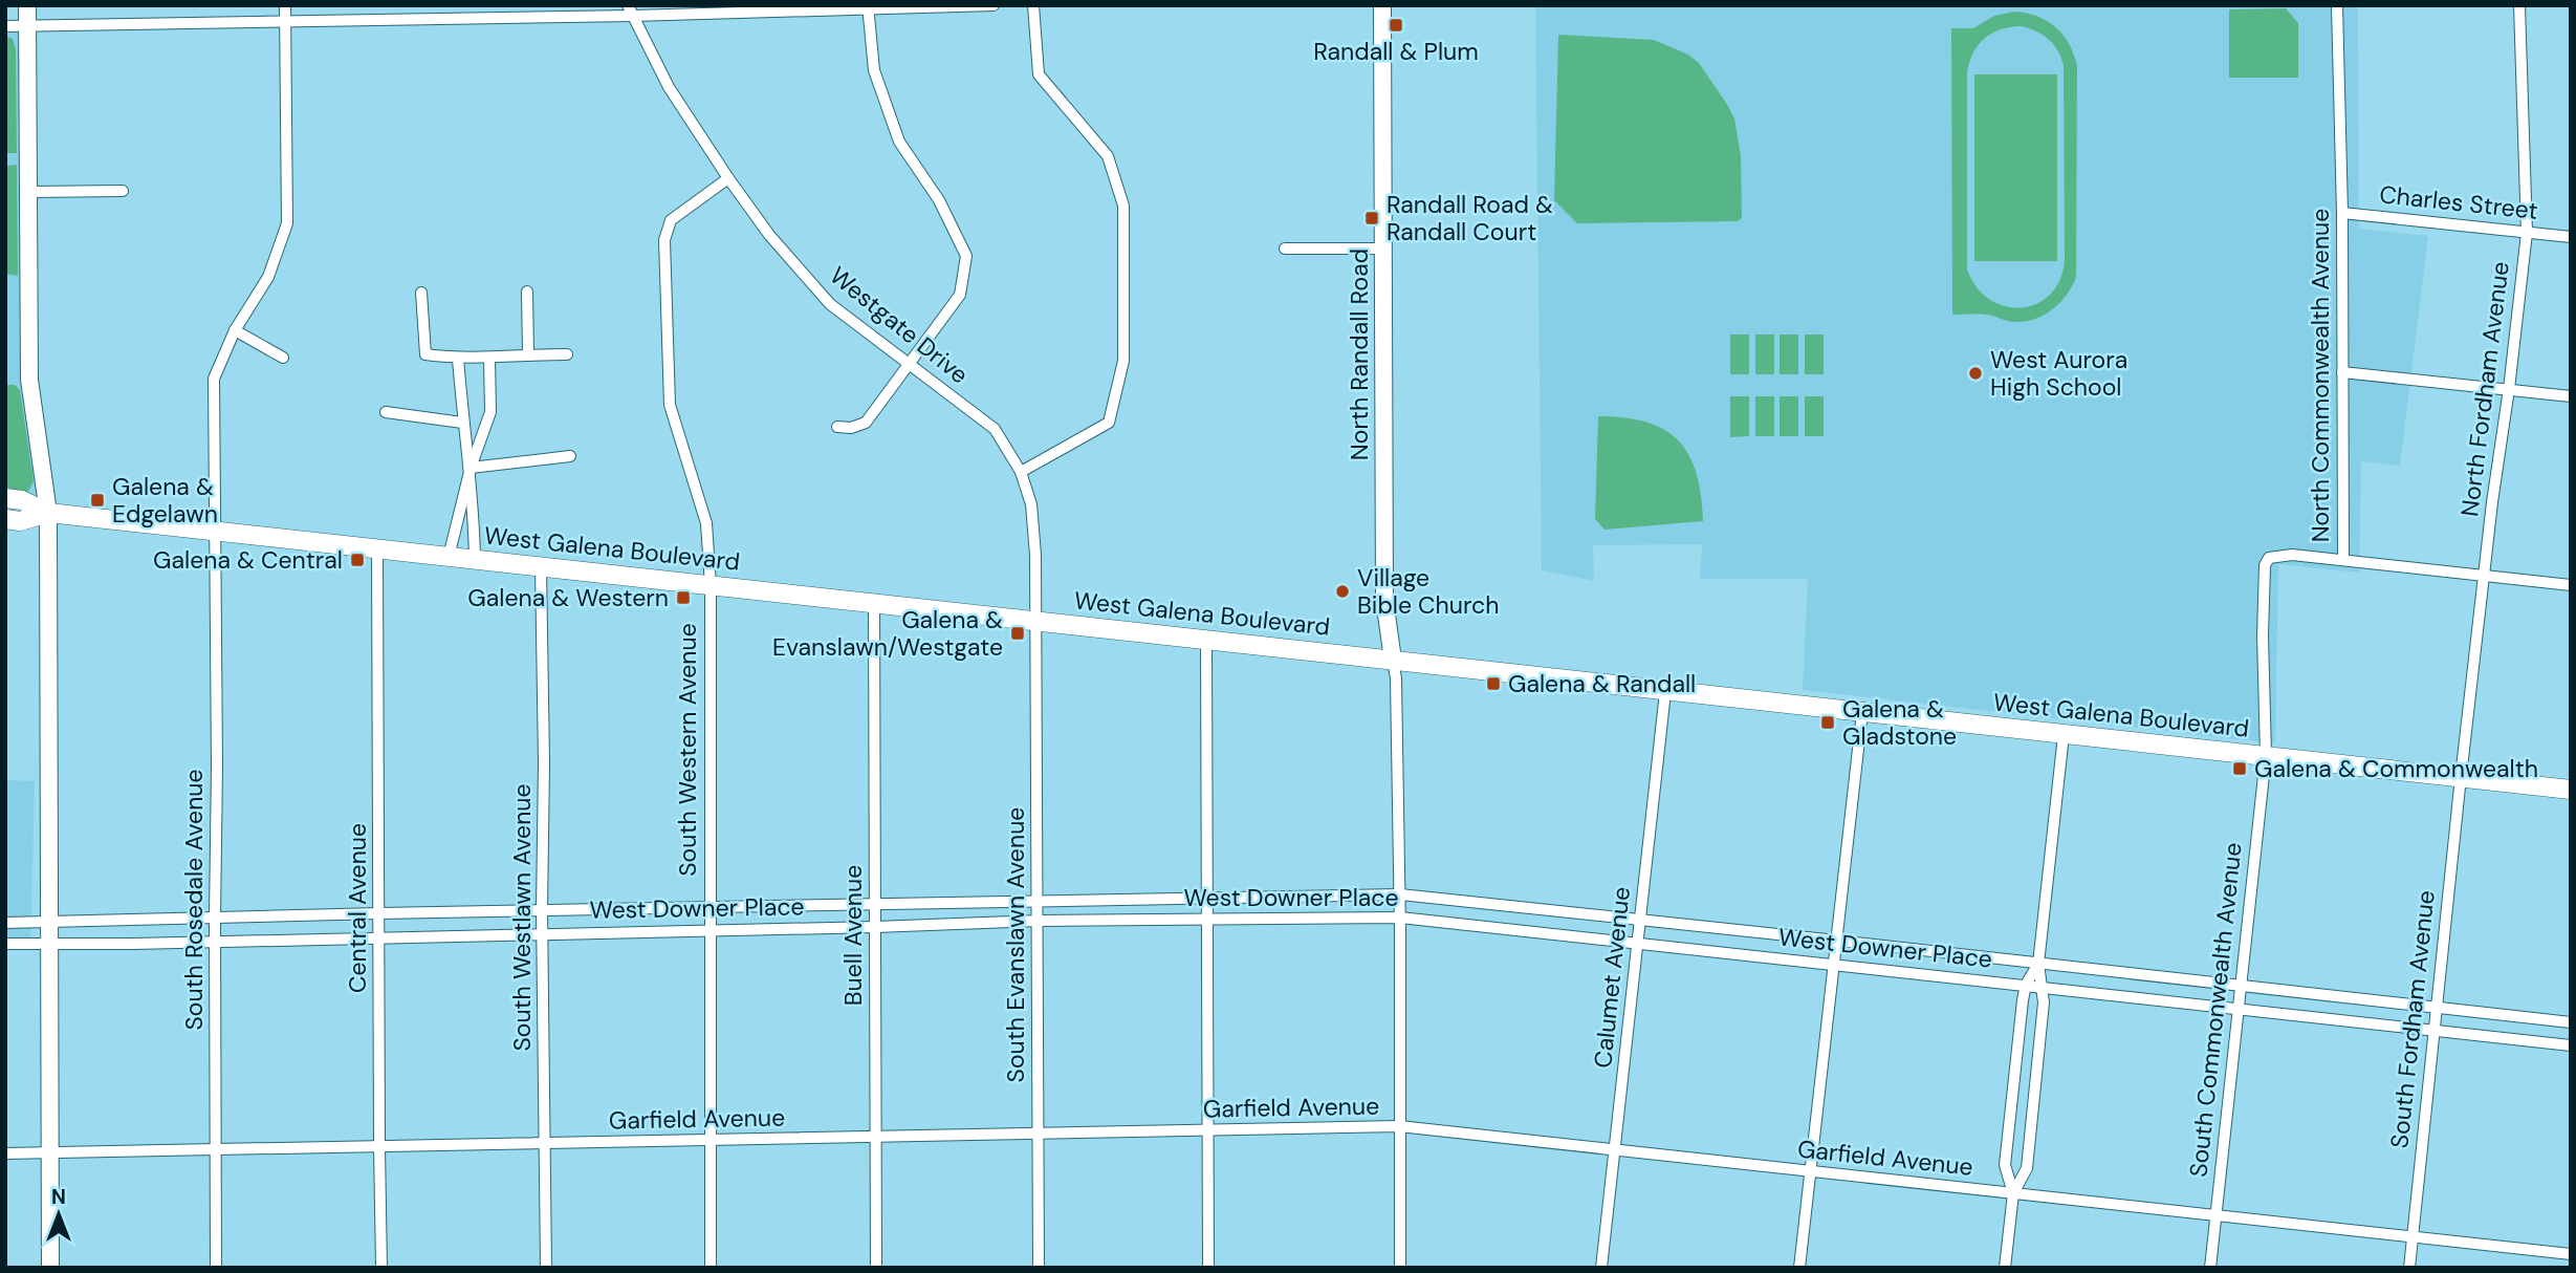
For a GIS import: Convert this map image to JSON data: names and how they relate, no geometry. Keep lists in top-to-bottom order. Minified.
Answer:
{"streets":{"main road":["West Galena Boulevard"],"street":["Charles Street","Westgate Drive","North Randall Road","North Commonwealth Avenue","North Fordham Avenue","South Western Avenue","West Downer Place","South Rosedale Avenue","Central Avenue","South Westlawn Avenue","Buell Avenue","South Evanslawn Avenue","Calumet Avenue","South Commonwealth Avenue","South Fordham Avenue","Garfield Avenue"]},"crossings":[["Charles Street","North Commonwealth Avenue"],["Charles Street","North Fordham Avenue"],["Westgate Drive","West Galena Boulevard"],["Westgate Drive","South Western Avenue"],["Westgate Drive","South Evanslawn Avenue"],["North Randall Road","West Galena Boulevard"],["North Commonwealth Avenue","West Galena Boulevard"],["North Commonwealth Avenue","South Commonwealth Avenue"],["North Fordham Avenue","West Galena Boulevard"],["North Fordham Avenue","South Fordham Avenue"],["West Galena Boulevard","South Western Avenue"],["West Galena Boulevard","South Rosedale Avenue"],["West Galena Boulevard","Central Avenue"],["West Galena Boulevard","South Westlawn Avenue"],["West Galena Boulevard","Buell Avenue"],["West Galena Boulevard","South Evanslawn Avenue"],["West Galena Boulevard","Calumet Avenue"],["West Galena Boulevard","South Commonwealth Avenue"],["West Galena Boulevard","South Fordham Avenue"],["South Western Avenue","West Downer Place"],["South Western Avenue","Garfield Avenue"],["West Downer Place","South Rosedale Avenue"],["West Downer Place","Central Avenue"],["West Downer Place","South Westlawn Avenue"],["West Downer Place","Buell Avenue"],["West Downer Place","South Evanslawn Avenue"],["West Downer Place","Calumet Avenue"],["West Downer Place","South Commonwealth Avenue"],["West Downer Place","South Fordham Avenue"],["South Rosedale Avenue","Garfield Avenue"],["Central Avenue","Garfield Avenue"],["South Westlawn Avenue","Garfield Avenue"],["Buell Avenue","Garfield Avenue"],["South Evanslawn Avenue","Garfield Avenue"],["Calumet Avenue","Garfield Avenue"],["South Commonwealth Avenue","Garfield Avenue"],["South Fordham Avenue","Garfield Avenue"]],"places":{"transit":["Randall & Plum","Randall Road & Randall Court","Galena & Edgelawn","Galena & Central","Galena & Western","Galena & Evanslawn/Westgate","Galena & Randall","Galena & Gladstone","Galena & Commonwealth"],"other":["West Aurora High School","Village Bible Church"]},"north":"top"}
